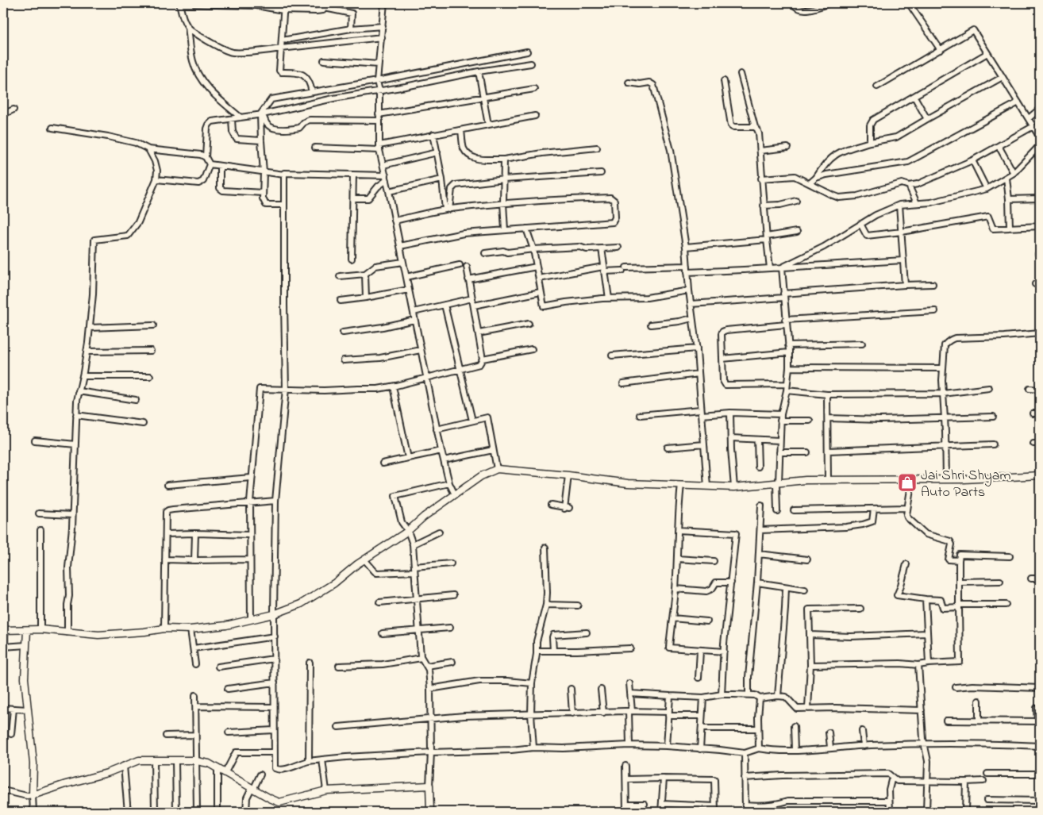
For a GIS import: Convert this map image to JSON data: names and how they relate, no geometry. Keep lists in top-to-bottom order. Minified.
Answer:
{"places":{"shop":["Jai Shri Shyam Auto Parts"]}}
